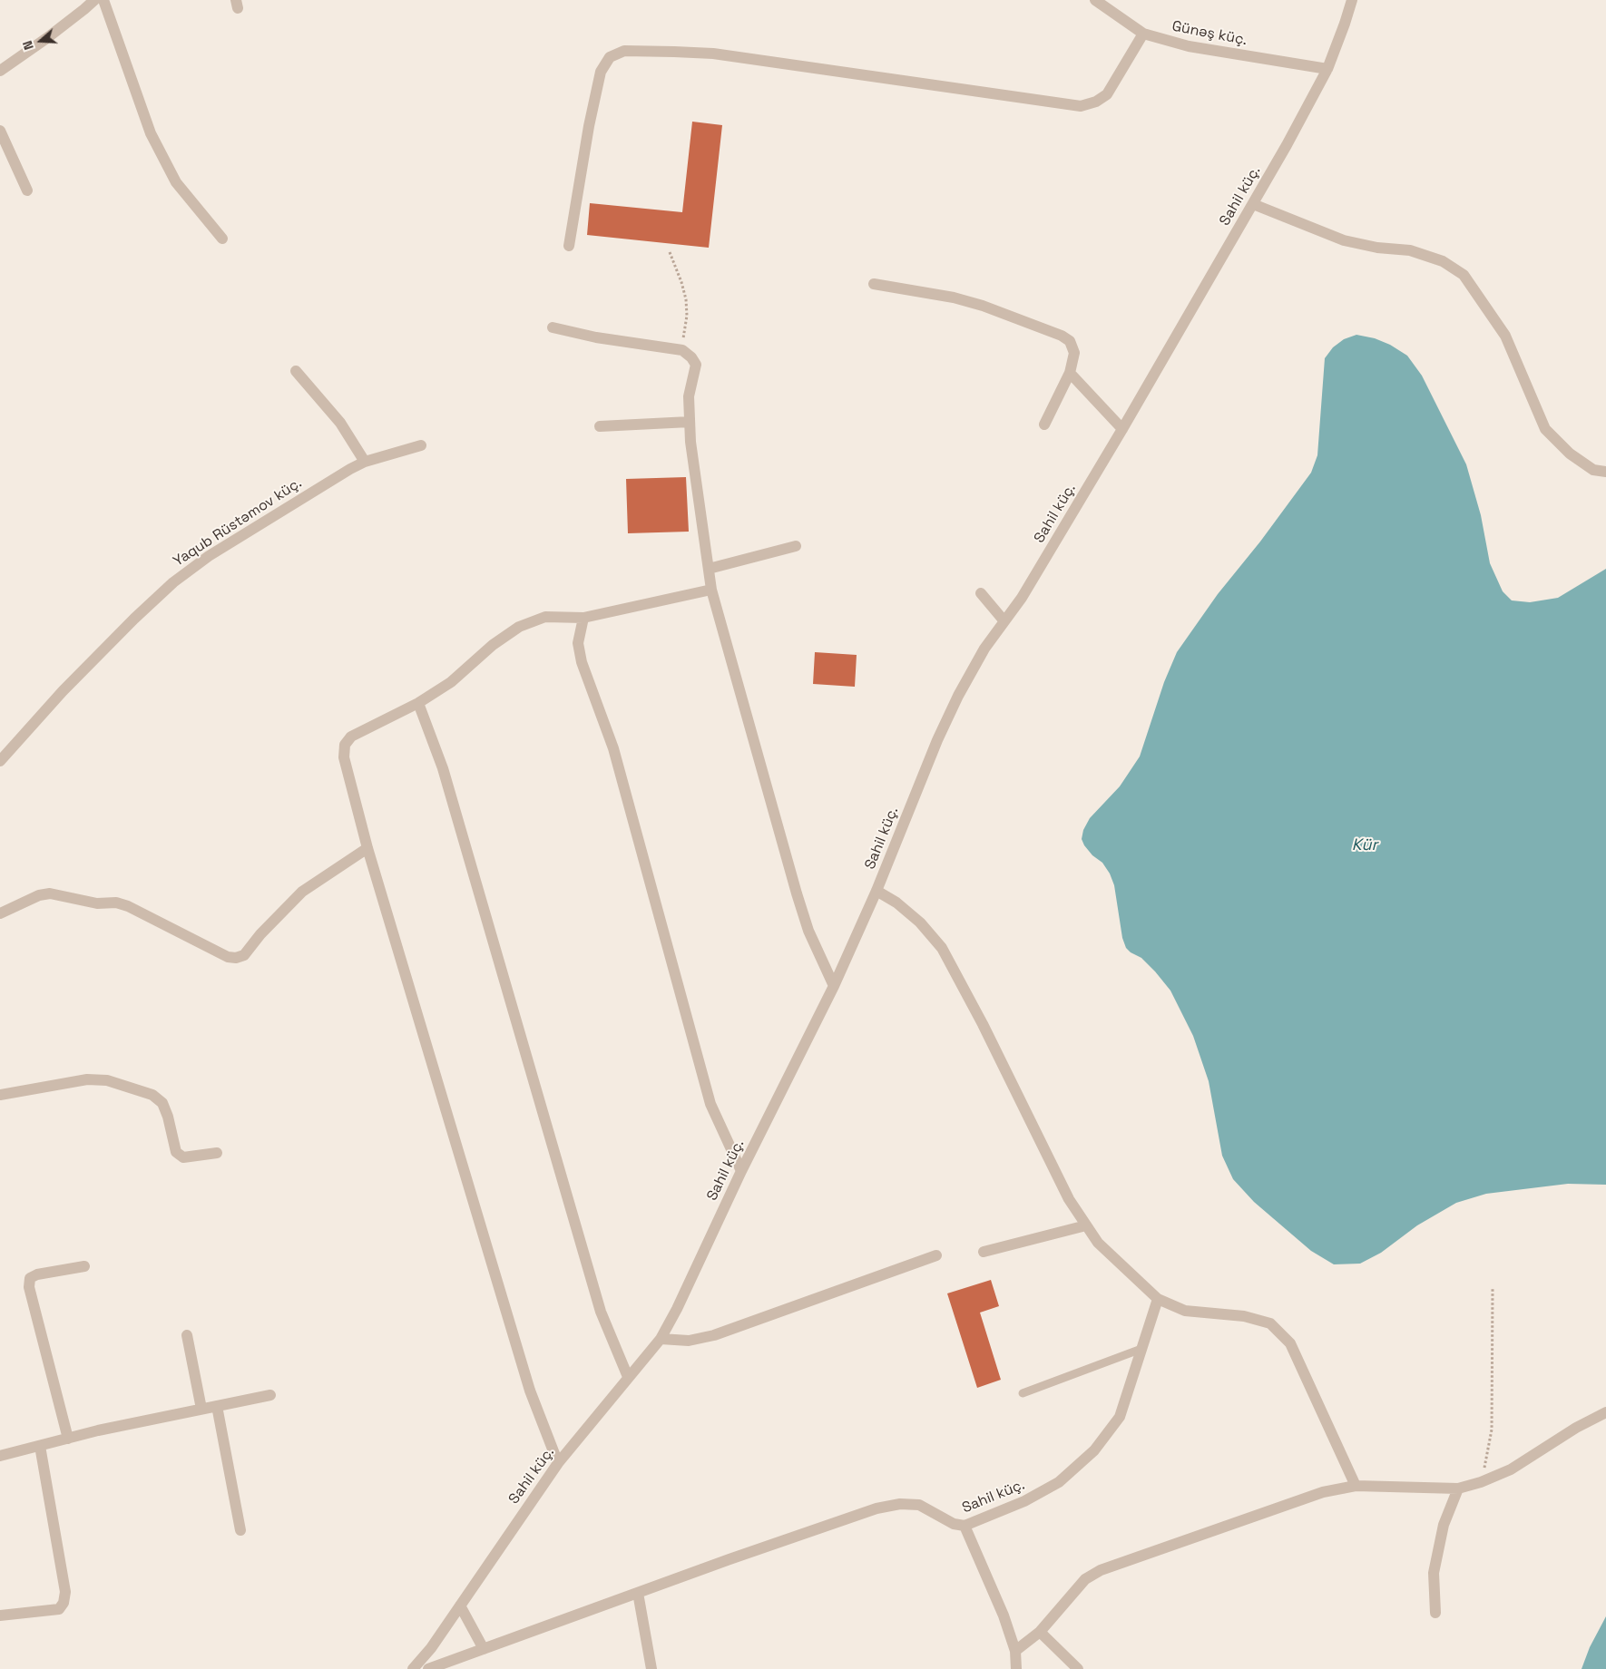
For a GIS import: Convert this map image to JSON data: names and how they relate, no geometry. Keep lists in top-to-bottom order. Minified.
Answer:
{"streets":{"street":["Günəş küç.","Sahil küç.","Yaqub Rüstəmov küç."]},"crossings":[["Günəş küç.","Sahil küç."]],"water":["Kür"],"north":"left"}
